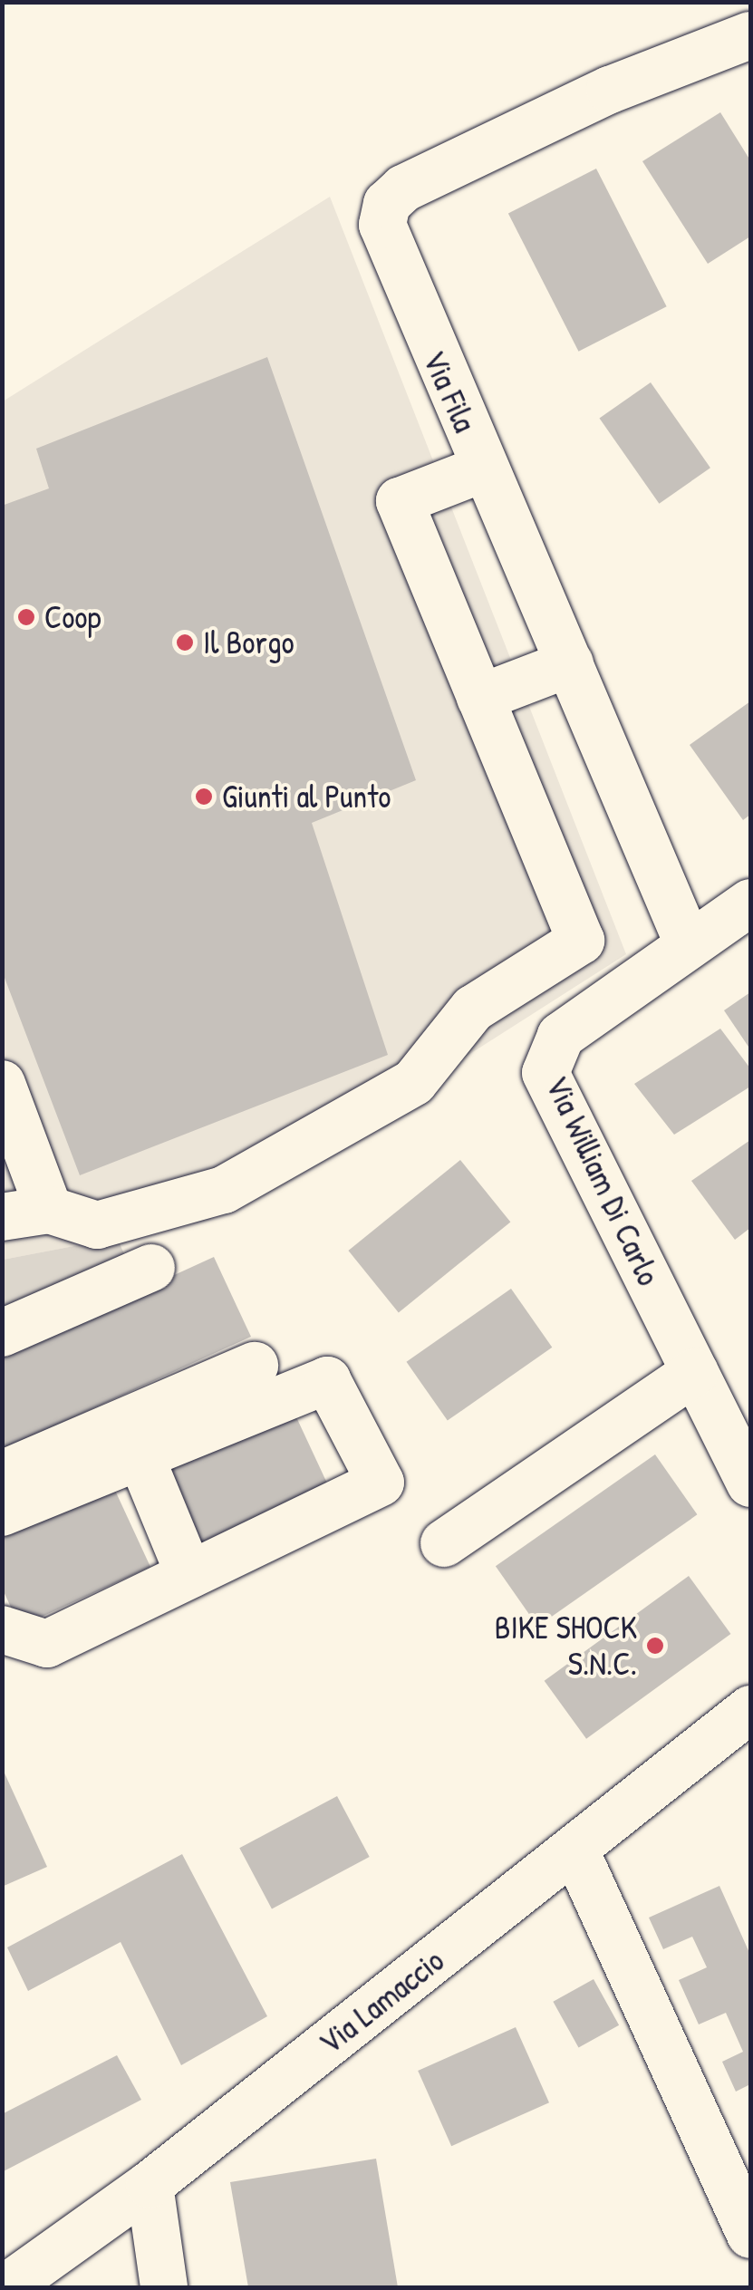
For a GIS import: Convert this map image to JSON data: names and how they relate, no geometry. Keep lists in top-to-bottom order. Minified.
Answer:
{"streets":{"street":["Via Fila","Via William Di Carlo","Via Lamaccio"]},"crossings":[["Via Fila","Via William Di Carlo"]],"places":["Coop","Il Borgo","Giunti al Punto","BIKE SHOCK S.N.C."]}
